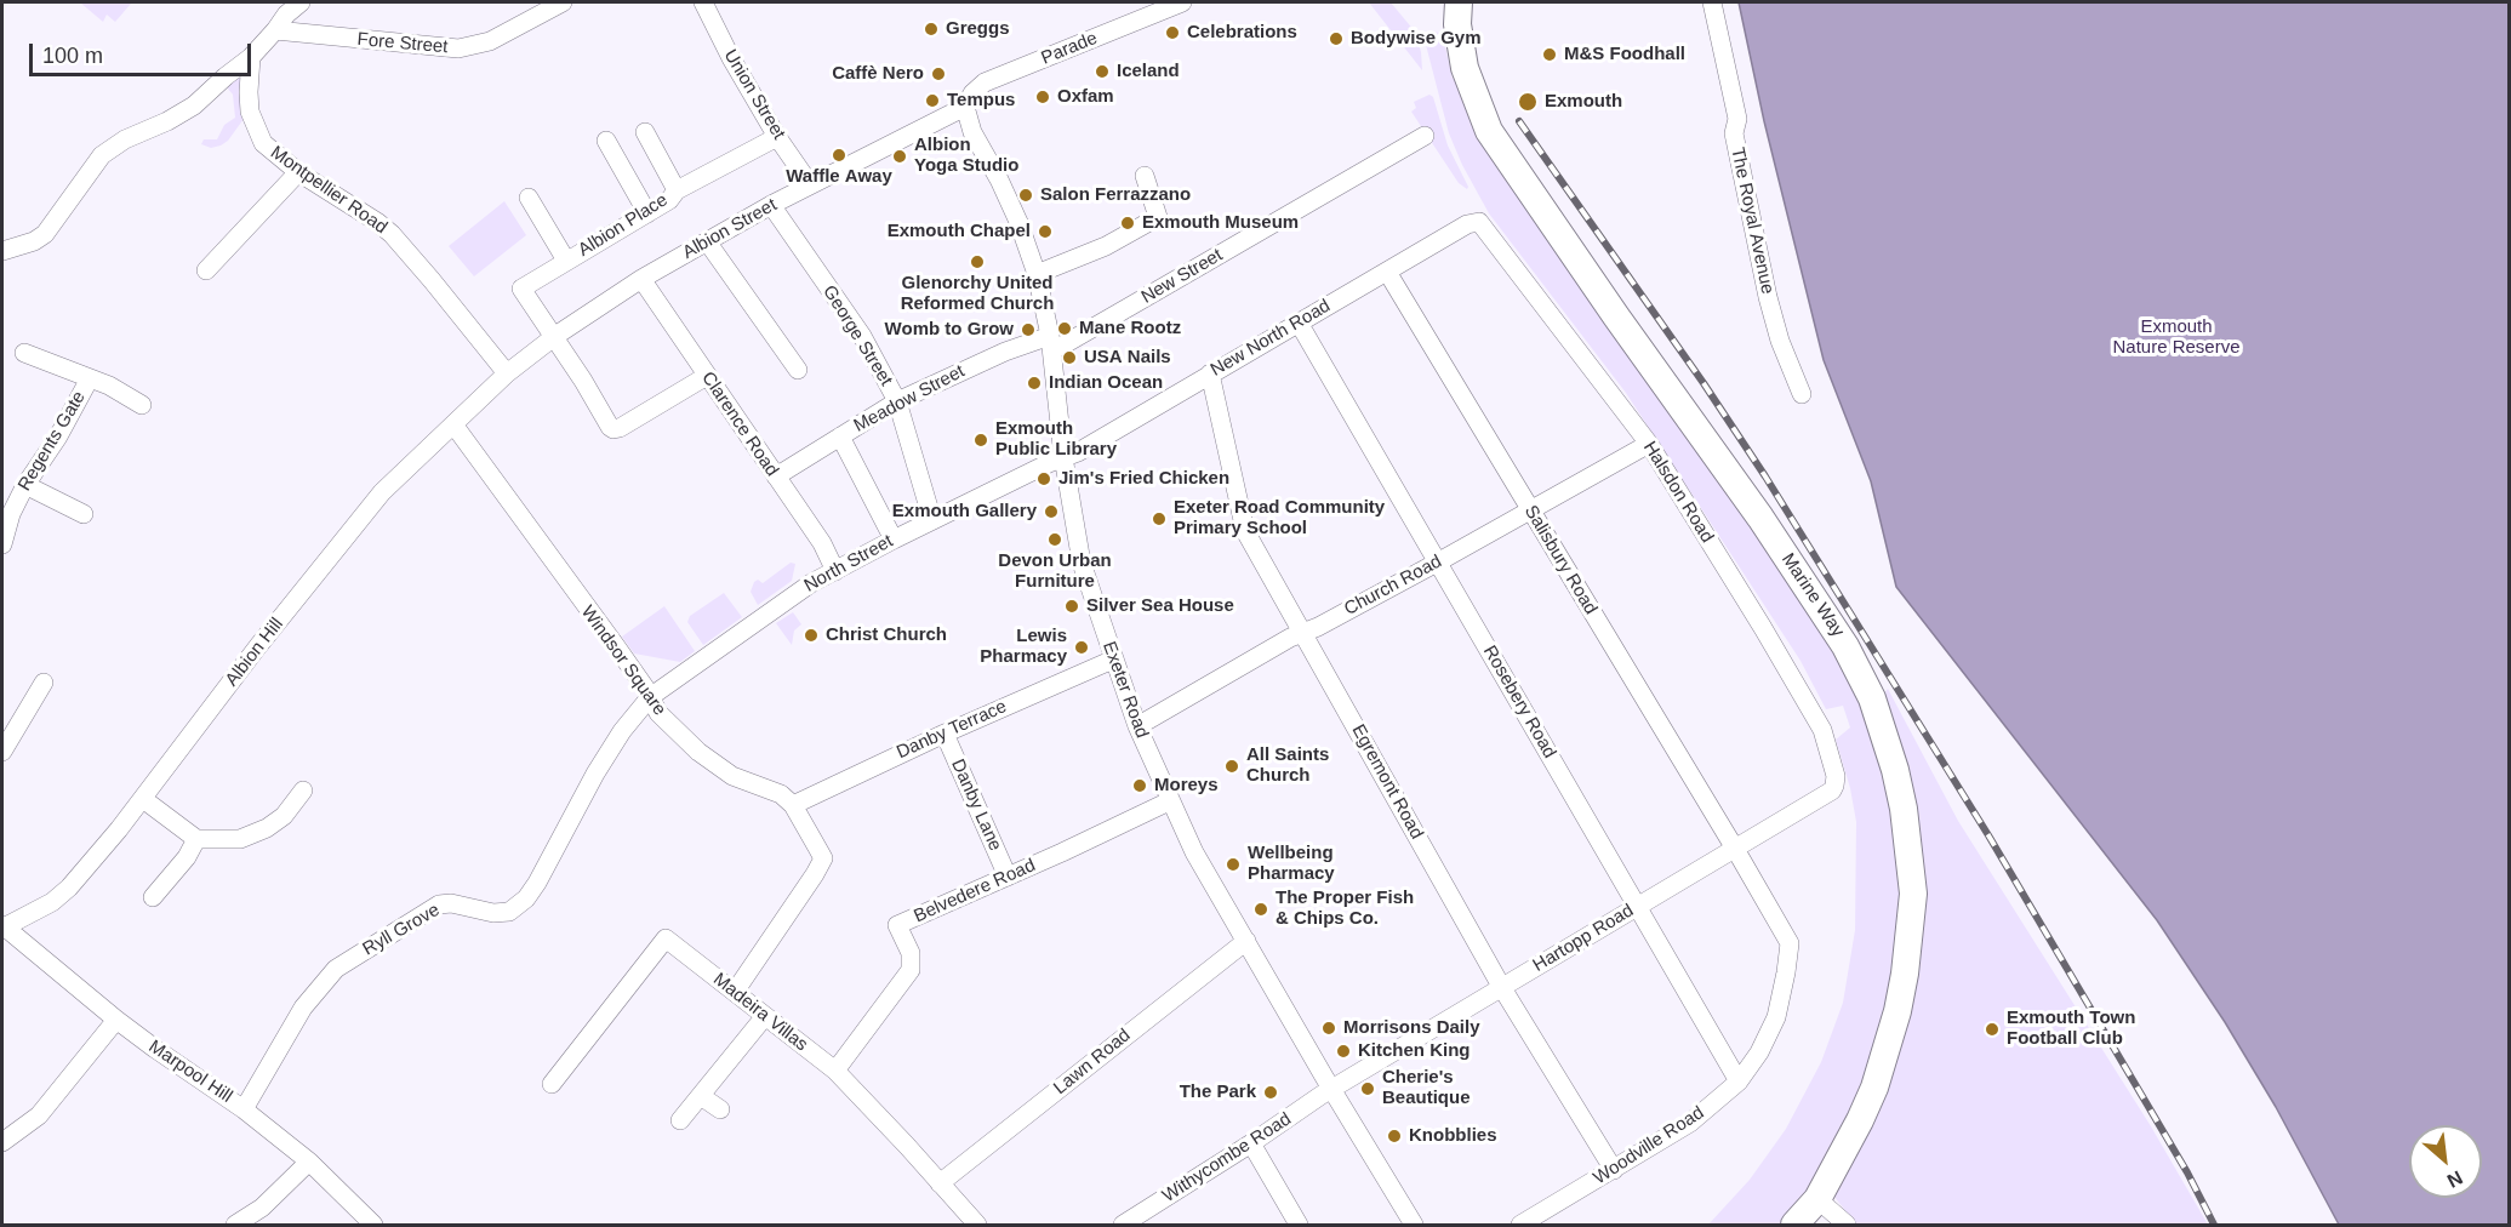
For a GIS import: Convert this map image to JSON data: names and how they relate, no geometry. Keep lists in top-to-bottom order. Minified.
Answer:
{"streets":{"highway":["Marine Way"],"street":["Fore Street","Parade","Union Street","Montpellier Road","The Royal Avenue","Albion Place","Albion Street","New Street","George Street","New North Road","Meadow Street","Clarence Road","Regents Gate","Halsdon Road","Salisbury Road","North Street","Church Road","Albion Hill","Windsor Square","Exeter Road","Rosebery Road","Danby Terrace","Egremont Road","Danby Lane","Belvedere Road","Ryll Grove","Hartopp Road","Madeira Villas","Lawn Road","Marpool Hill","Woodville Road","Withycombe Road"]},"crossings":[["Parade","Albion Street"],["Parade","Exeter Road"],["Union Street","Albion Place"],["Union Street","Albion Street"],["Montpellier Road","Albion Street"],["Montpellier Road","Albion Hill"],["Albion Place","Albion Street"],["Albion Street","George Street"],["Albion Street","Clarence Road"],["Albion Street","Albion Hill"],["Albion Street","Exeter Road"],["New Street","Meadow Street"],["New Street","Exeter Road"],["George Street","Meadow Street"],["George Street","North Street"],["New North Road","Halsdon Road"],["New North Road","Salisbury Road"],["New North Road","North Street"],["New North Road","Exeter Road"],["New North Road","Rosebery Road"],["New North Road","Egremont Road"],["Meadow Street","Clarence Road"],["Meadow Street","Exeter Road"],["Clarence Road","North Street"],["Halsdon Road","Church Road"],["Halsdon Road","Hartopp Road"],["Salisbury Road","Church Road"],["Salisbury Road","Hartopp Road"],["Salisbury Road","Woodville Road"],["North Street","Windsor Square"],["North Street","Exeter Road"],["North Street","Ryll Grove"],["Church Road","Exeter Road"],["Church Road","Rosebery Road"],["Church Road","Egremont Road"],["Albion Hill","Windsor Square"],["Albion Hill","Marpool Hill"],["Windsor Square","Danby Terrace"],["Windsor Square","Ryll Grove"],["Windsor Square","Madeira Villas"],["Exeter Road","Danby Terrace"],["Exeter Road","Belvedere Road"],["Exeter Road","Hartopp Road"],["Exeter Road","Lawn Road"],["Exeter Road","Withycombe Road"],["Rosebery Road","Hartopp Road"],["Rosebery Road","Woodville Road"],["Danby Terrace","Danby Lane"],["Egremont Road","Hartopp Road"],["Egremont Road","Woodville Road"],["Danby Lane","Belvedere Road"],["Belvedere Road","Madeira Villas"],["Ryll Grove","Marpool Hill"],["Hartopp Road","Woodville Road"],["Hartopp Road","Withycombe Road"],["Madeira Villas","Lawn Road"]],"parks":["Exmouth Nature Reserve"],"places":["Greggs","Celebrations","Bodywise Gym","M&S Foodhall","Iceland","Caffè Nero","Oxfam","Tempus","Exmouth","Waffle Away","Albion Yoga Studio","Salon Ferrazzano","Exmouth Museum","Exmouth Chapel","Glenorchy United Reformed Church","Mane Rootz","Womb to Grow","USA Nails","Indian Ocean","Exmouth Public Library","Jim's Fried Chicken","Exmouth Gallery","Exeter Road Community Primary School","Devon Urban Furniture","Silver Sea House","Christ Church","Lewis Pharmacy","All Saints Church","Moreys","Wellbeing Pharmacy","The Proper Fish & Chips Co.","Morrisons Daily","Exmouth Town Football Club","Kitchen King","Cherie's Beautique","The Park","Knobblies"],"scale_bar":"100 m","north":"bottom right"}
